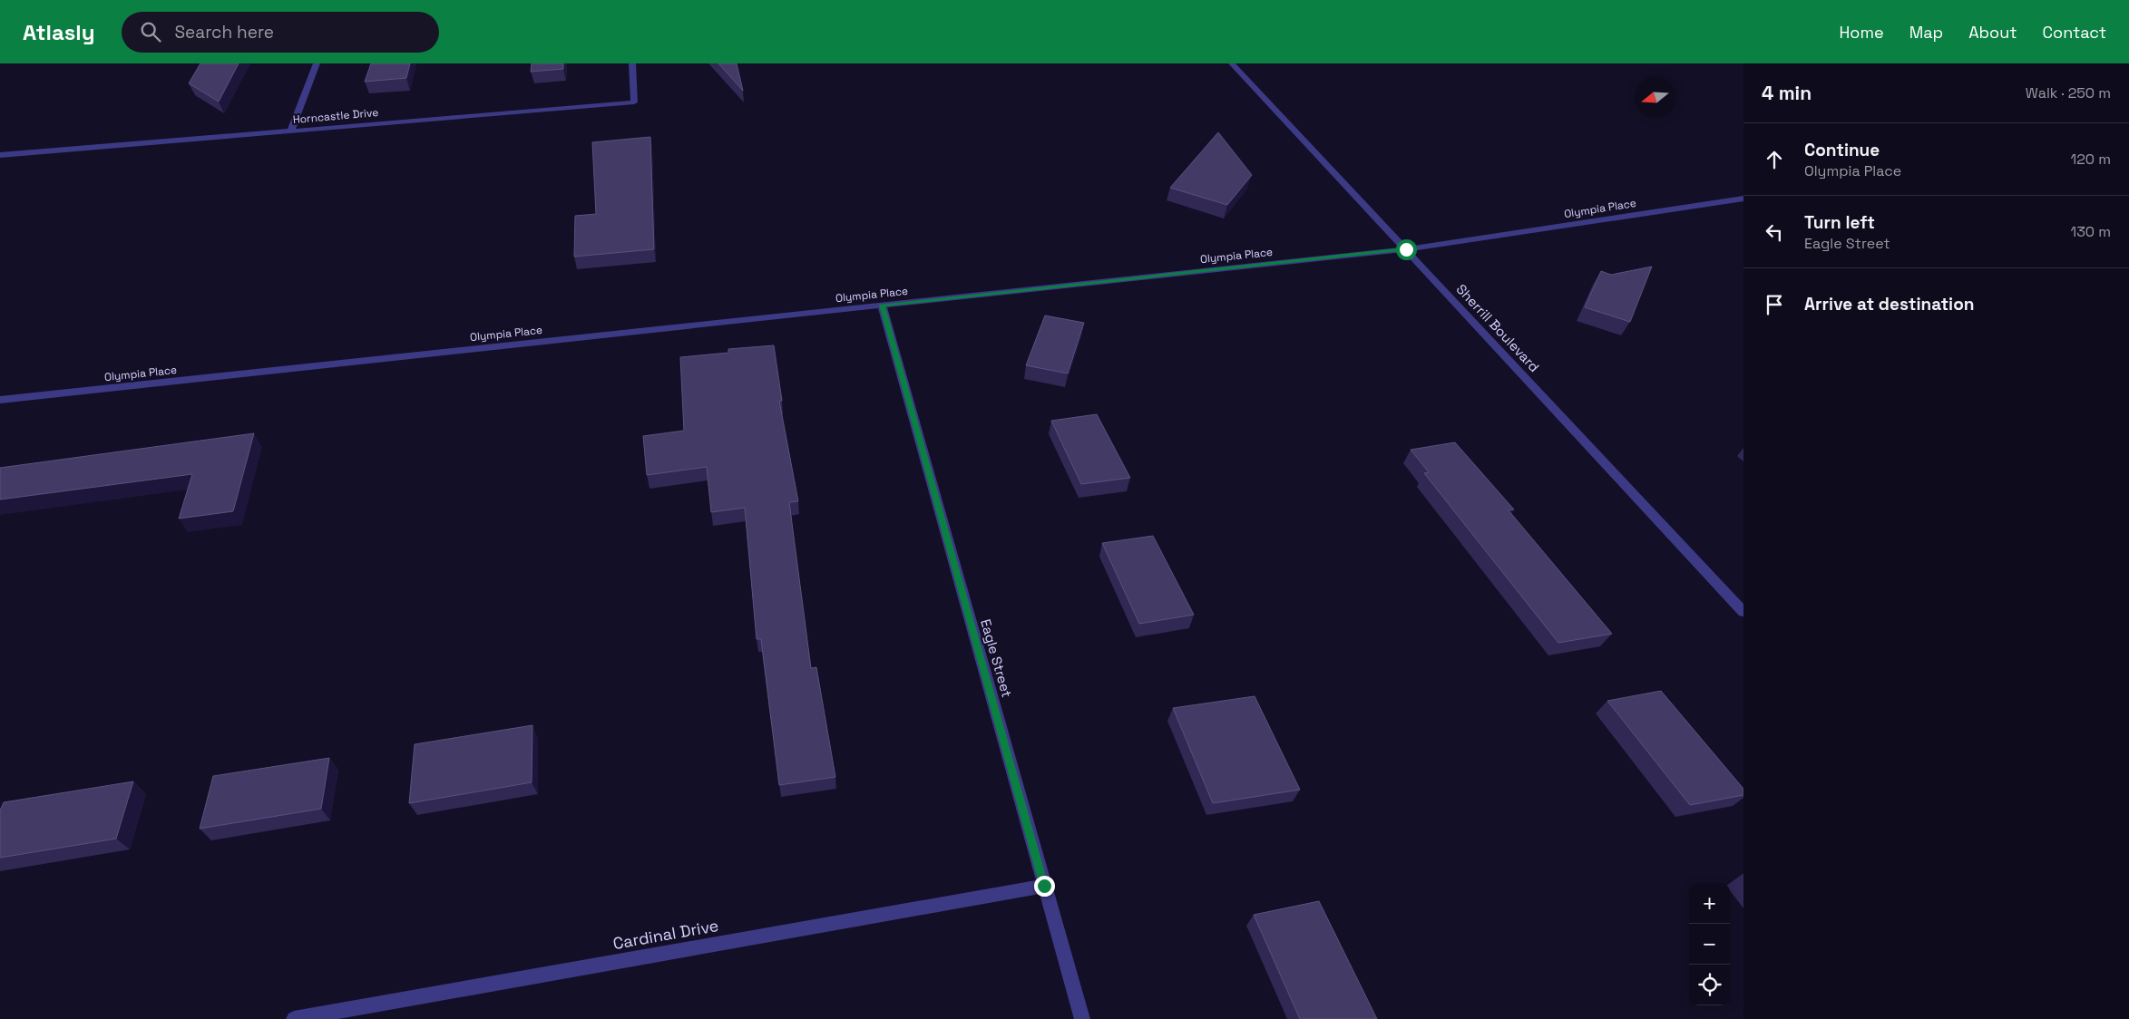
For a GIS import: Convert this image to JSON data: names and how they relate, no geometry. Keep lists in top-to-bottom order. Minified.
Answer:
{"streets":{"street":["Horncastle Drive","Olympia Place","Sherrill Boulevard","Eagle Street","Cardinal Drive"]},"crossings":[["Olympia Place","Sherrill Boulevard"],["Olympia Place","Eagle Street"],["Eagle Street","Cardinal Drive"]],"north":"left","page":{"header":"Atlasly","search":"Search here","nav":["Home","Map","About","Contact"],"heading":["4 min","Walk · 250 m"],"list":[["Continue","Olympia Place","120 m"],["Turn left","Eagle Street","130 m"],"Arrive at destination"],"map_buttons":["+","−"]}}
